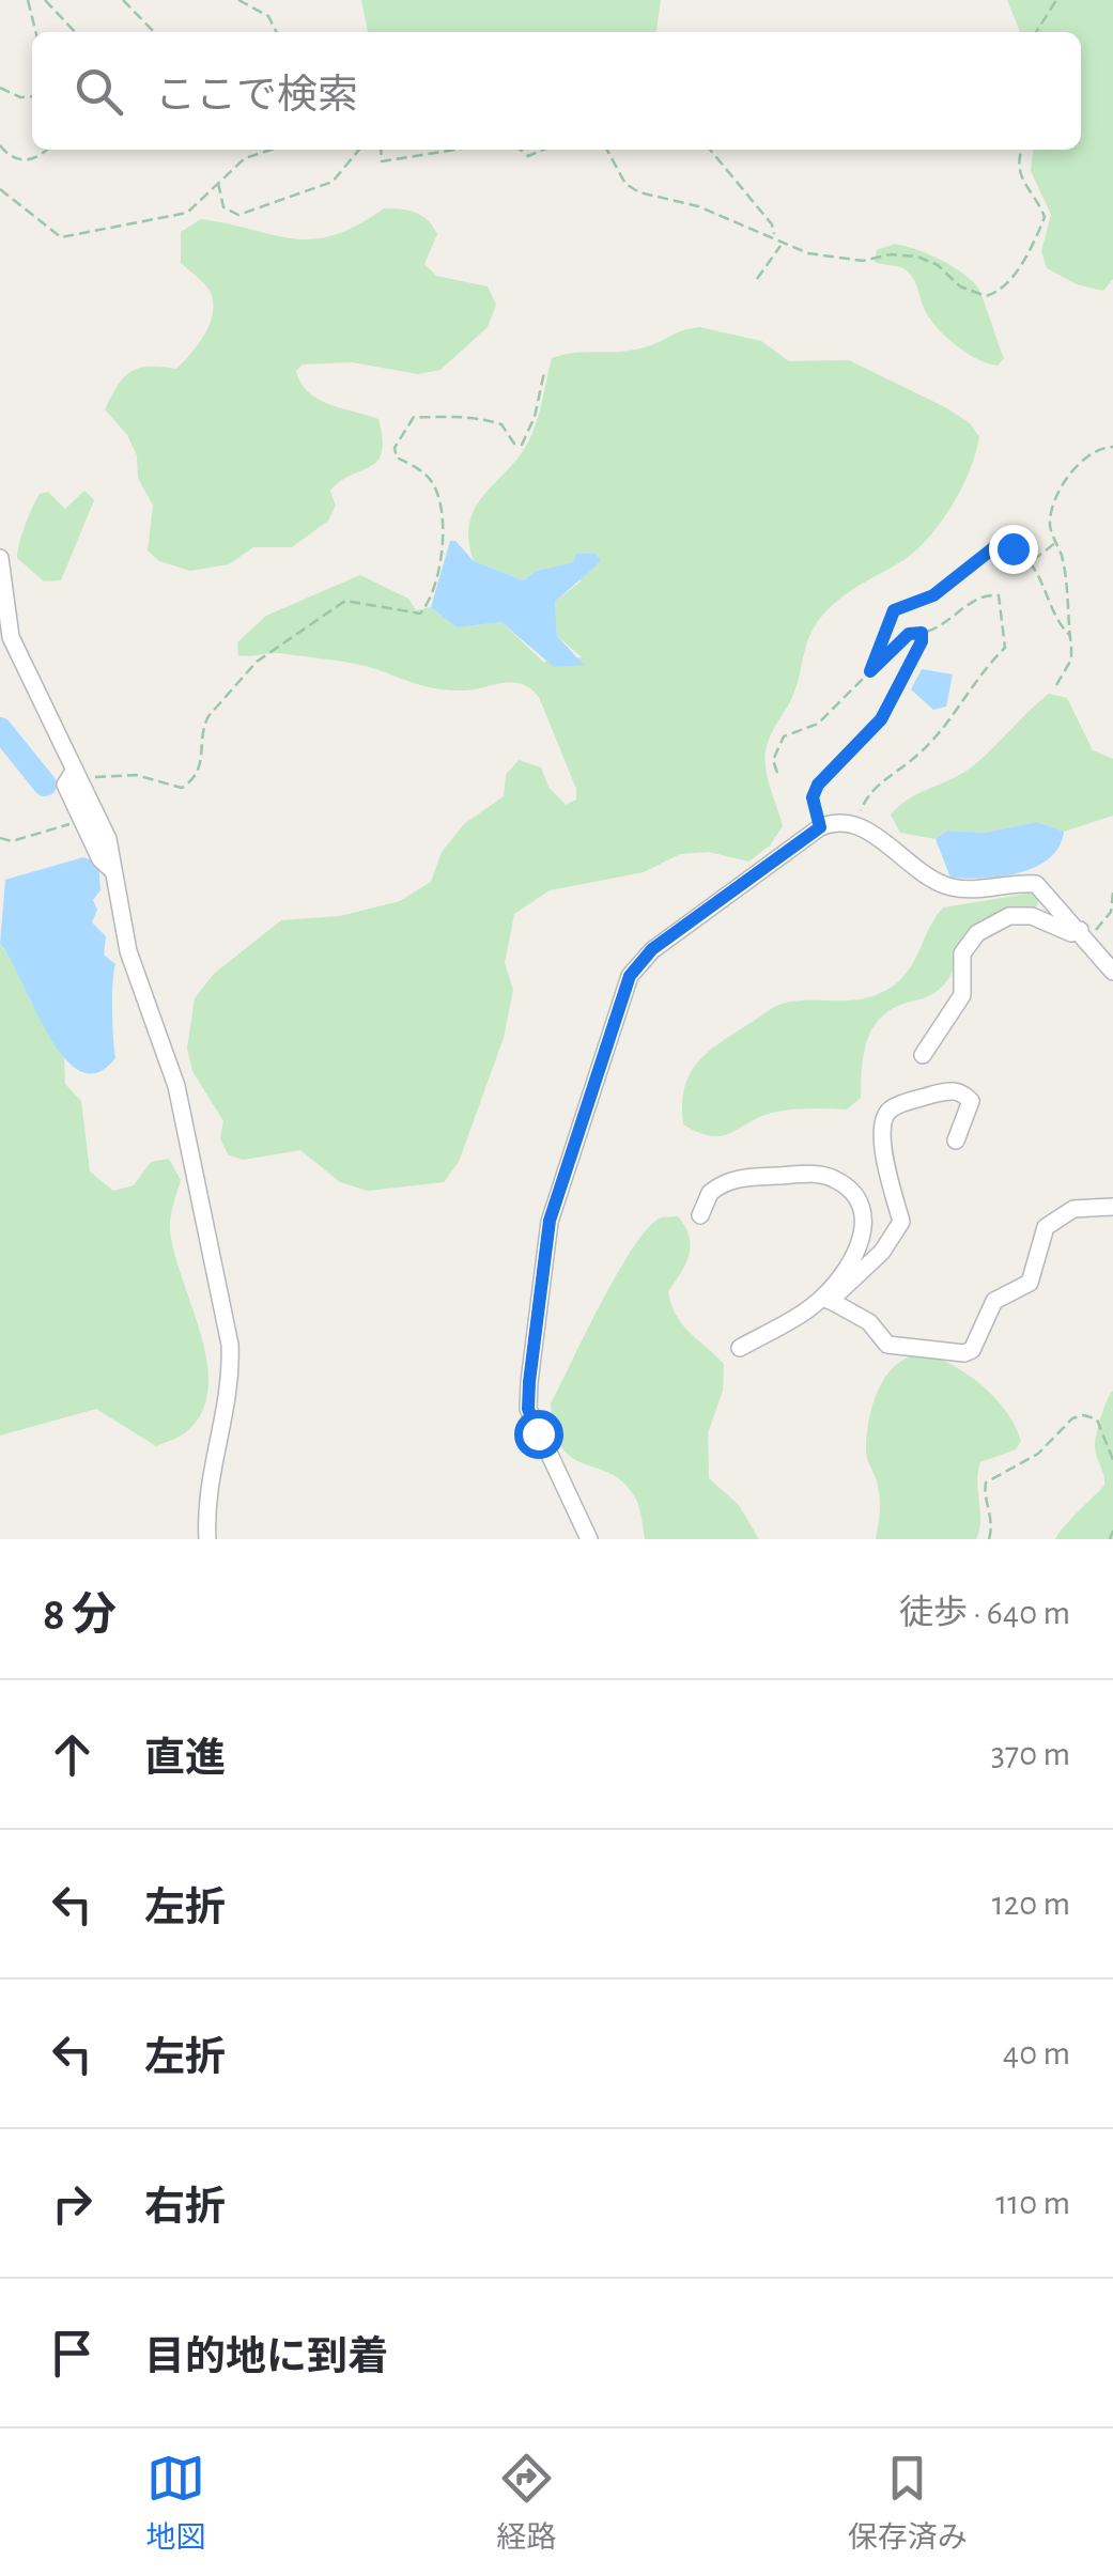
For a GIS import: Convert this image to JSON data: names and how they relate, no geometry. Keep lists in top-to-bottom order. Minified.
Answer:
{"page":{"search":"ここで検索","heading":["8 分","徒歩 · 640 m"],"list":[["直進","370 m"],["左折","120 m"],["左折","40 m"],["右折","110 m"],"目的地に到着"],"nav":["地図","経路","保存済み"]}}
